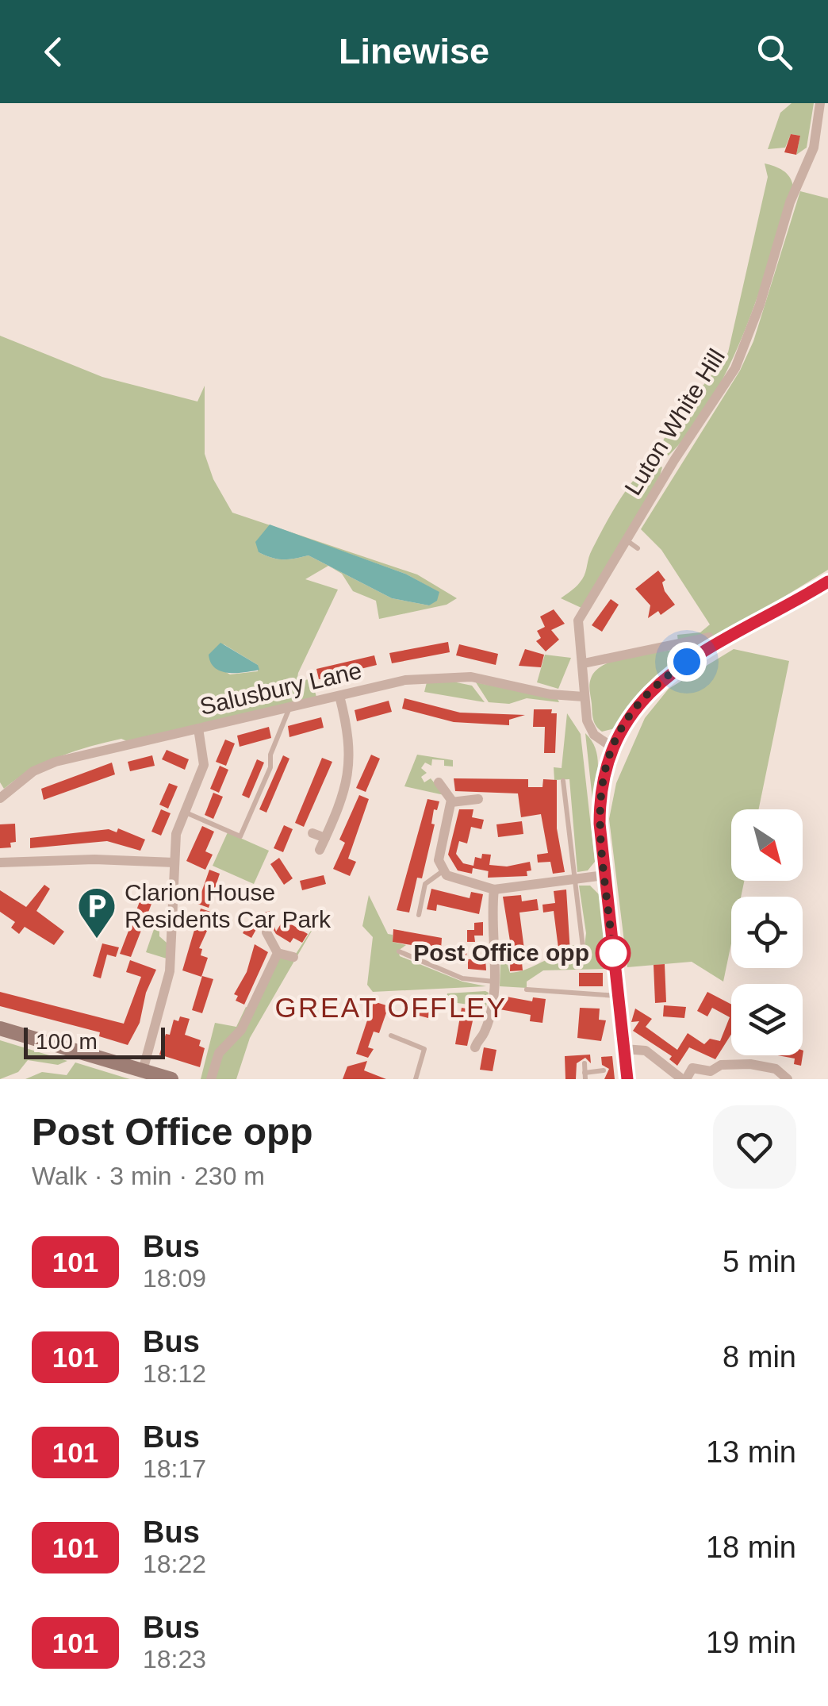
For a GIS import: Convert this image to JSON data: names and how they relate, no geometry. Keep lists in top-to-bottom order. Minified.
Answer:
{"streets":{"street":["Luton White Hill","Salusbury Lane"]},"crossings":[["Luton White Hill","Salusbury Lane"]],"districts":["GREAT OFFLEY"],"places":{"parking":["Clarion House Residents Car Park"],"other":["Post Office opp"]},"lines":["bus line 101"],"scale_bar":"100 m","north":"bottom right","page":{"header":"Linewise","scale":"100 m","heading":["Post Office opp","Walk · 3 min · 230 m"],"list":[{"mark":"101","name":"Bus","note":"18:09","value":"5 min"},{"mark":"101","name":"Bus","note":"18:12","value":"8 min"},{"mark":"101","name":"Bus","note":"18:17","value":"13 min"},{"mark":"101","name":"Bus","note":"18:22","value":"18 min"},{"mark":"101","name":"Bus","note":"18:23","value":"19 min"}]}}
